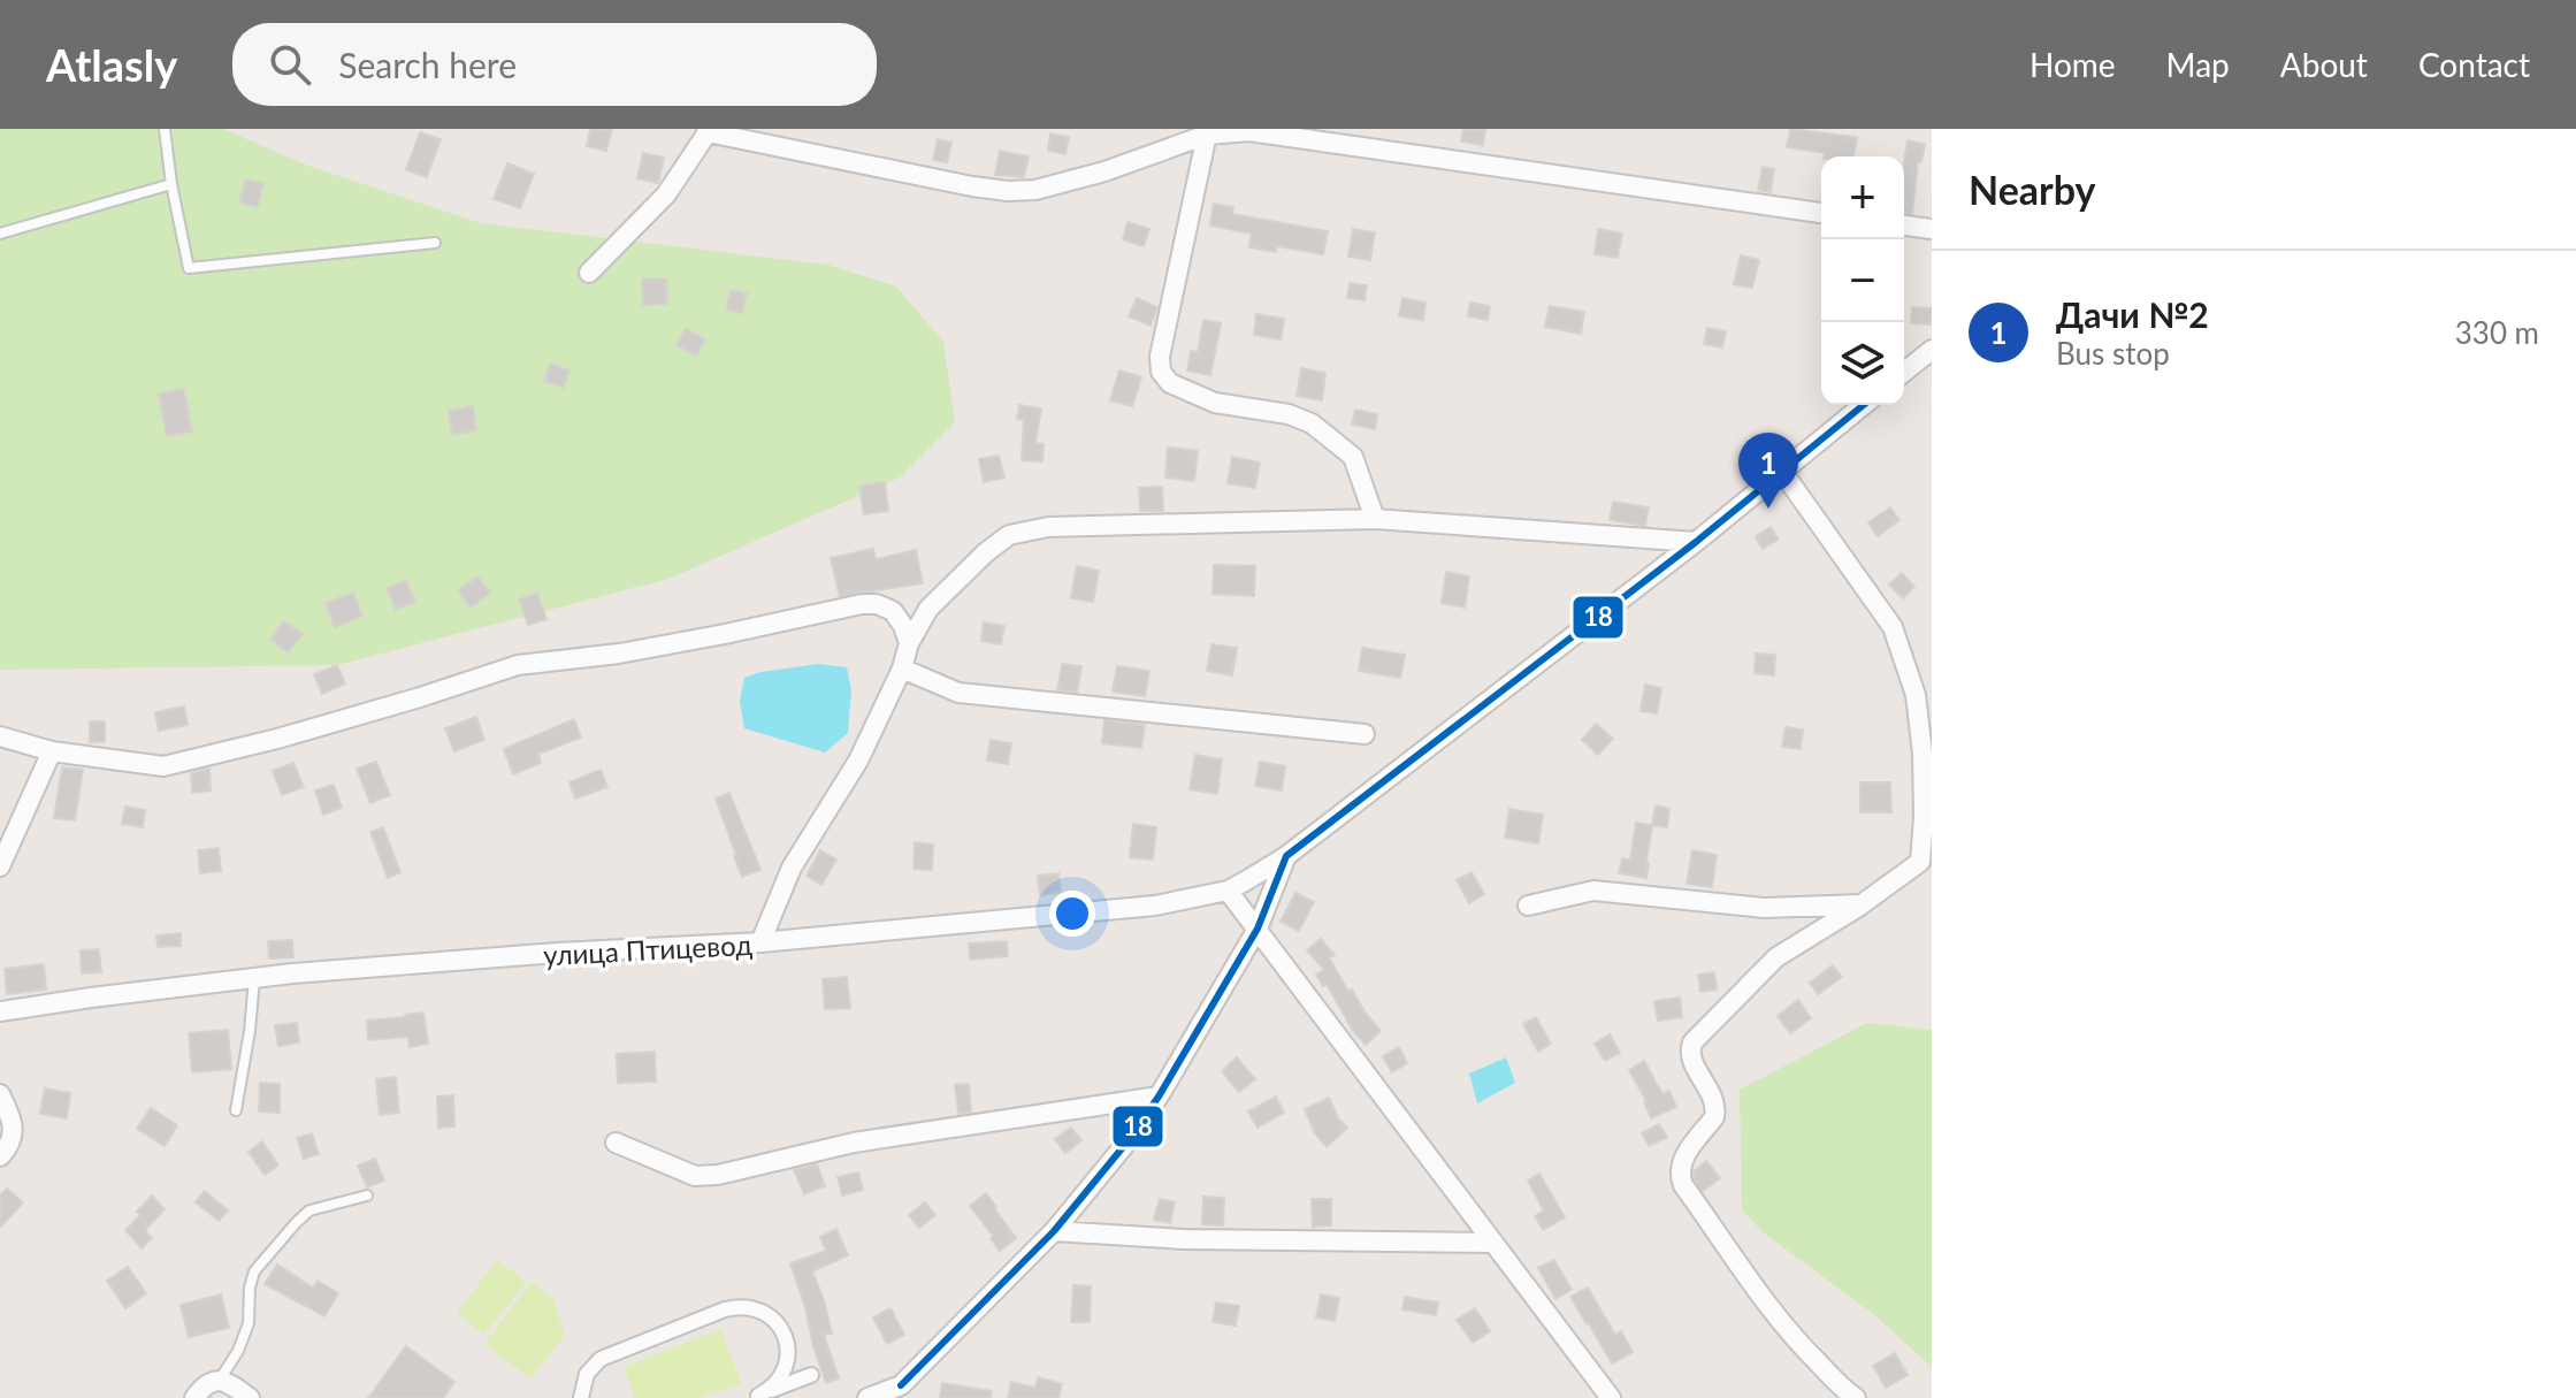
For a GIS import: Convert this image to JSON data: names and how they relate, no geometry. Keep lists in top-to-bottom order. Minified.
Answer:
{"streets":{"street":["улица Птицевод"]},"lines":["transit line 18"],"page":{"header":"Atlasly","search":"Search here","nav":["Home","Map","About","Contact"],"heading":"Nearby","map_buttons":["+","−"],"list":[{"mark":"1","name":"Дачи №2","note":"Bus stop","value":"330 m"}],"pins":"1"}}
